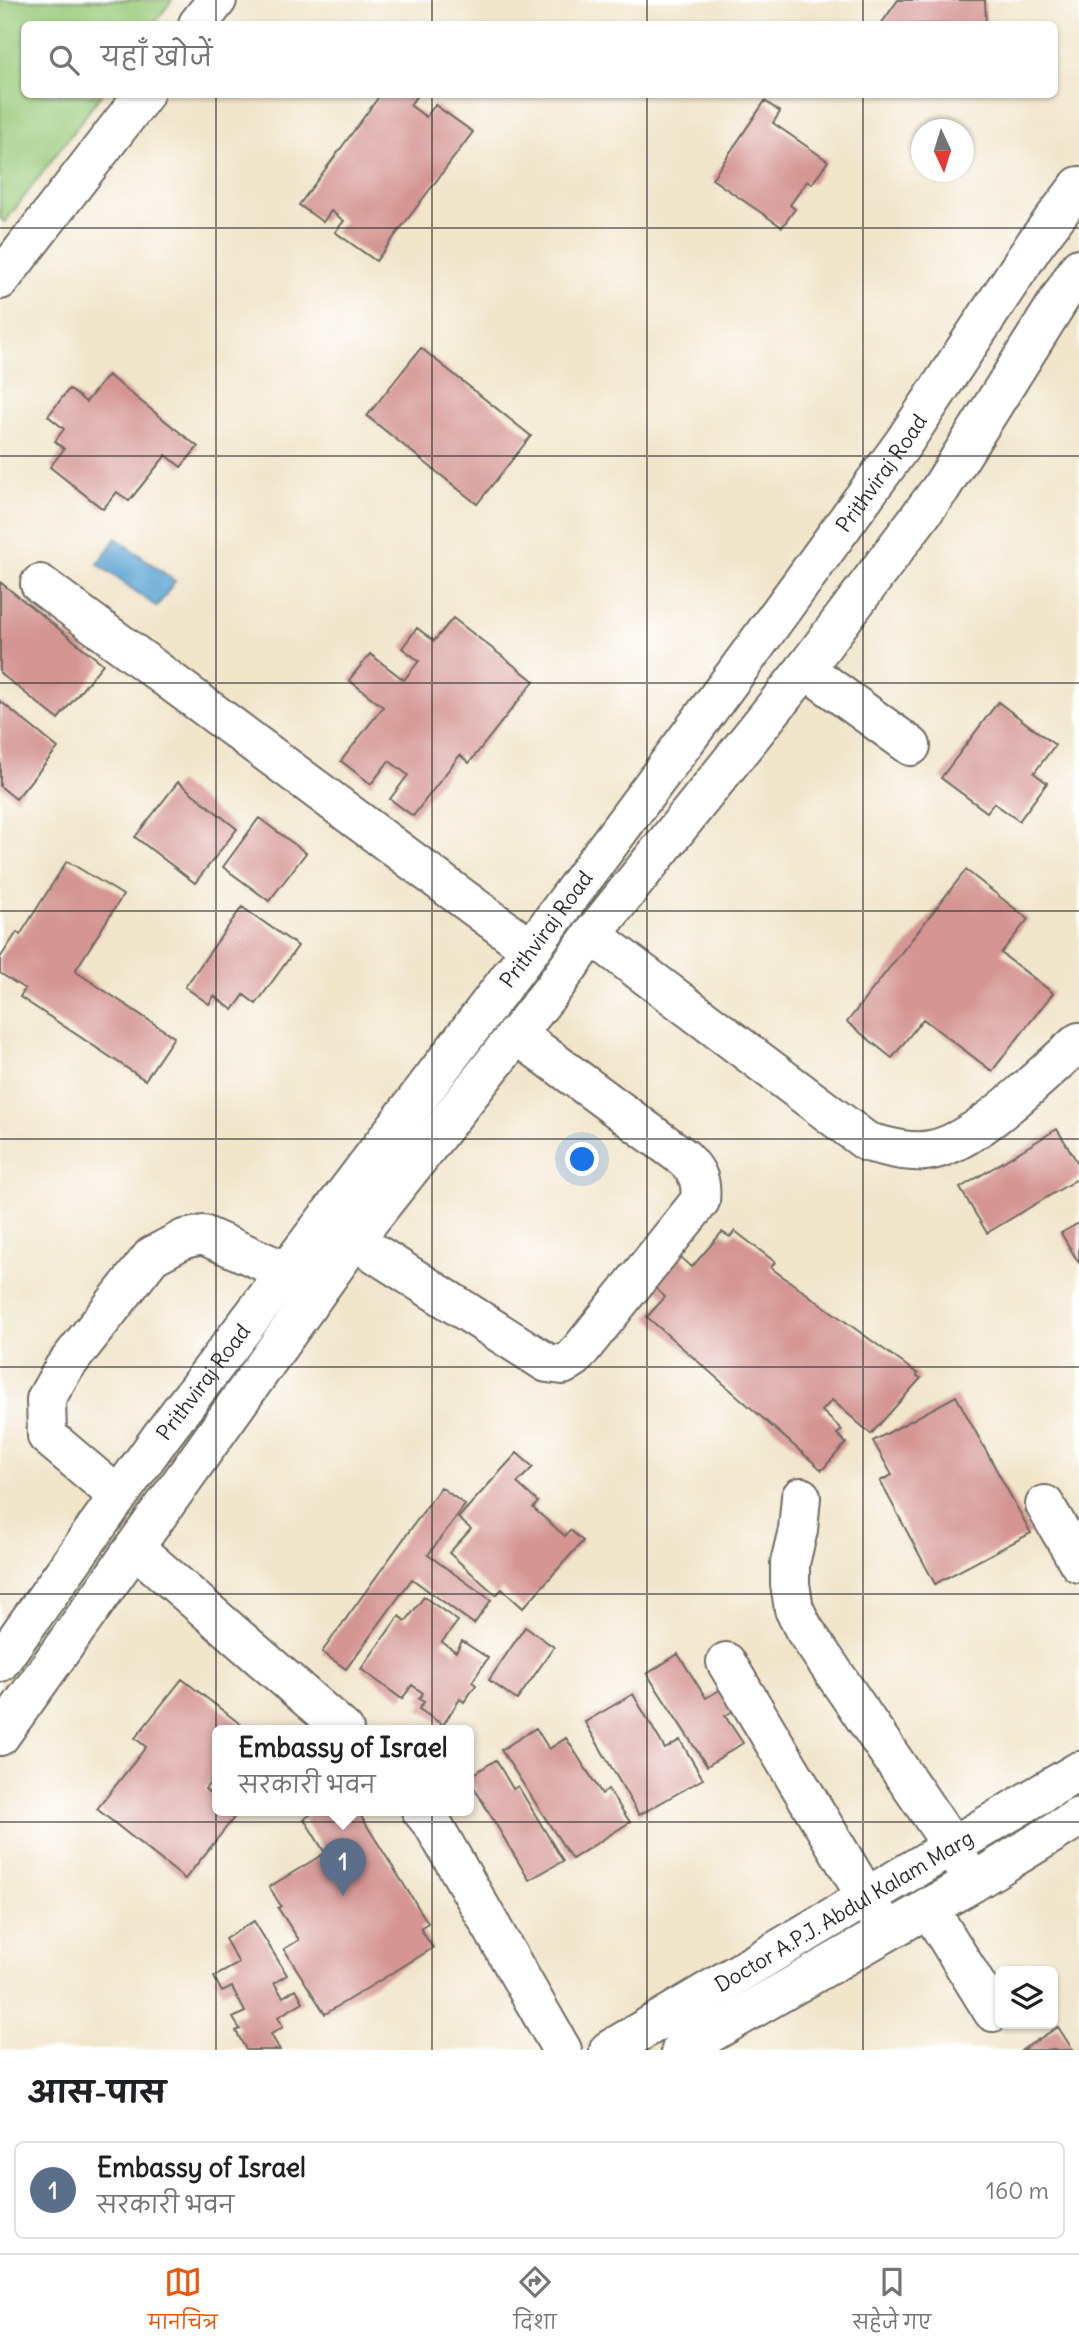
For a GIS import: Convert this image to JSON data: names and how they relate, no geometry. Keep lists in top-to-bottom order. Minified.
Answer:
{"streets":{"main road":["Prithviraj Road","Doctor A.P.J. Abdul Kalam Marg"]},"north":"bottom","page":{"search":"यहाँ खोजें","popup":["Embassy of Israel","सरकारी भवन"],"pins":"1","heading":"आस-पास","list":[{"mark":"1","name":"Embassy of Israel","note":"सरकारी भवन","value":"160 m"}],"nav":["मानचित्र","दिशा","सहेजे गए"]}}
